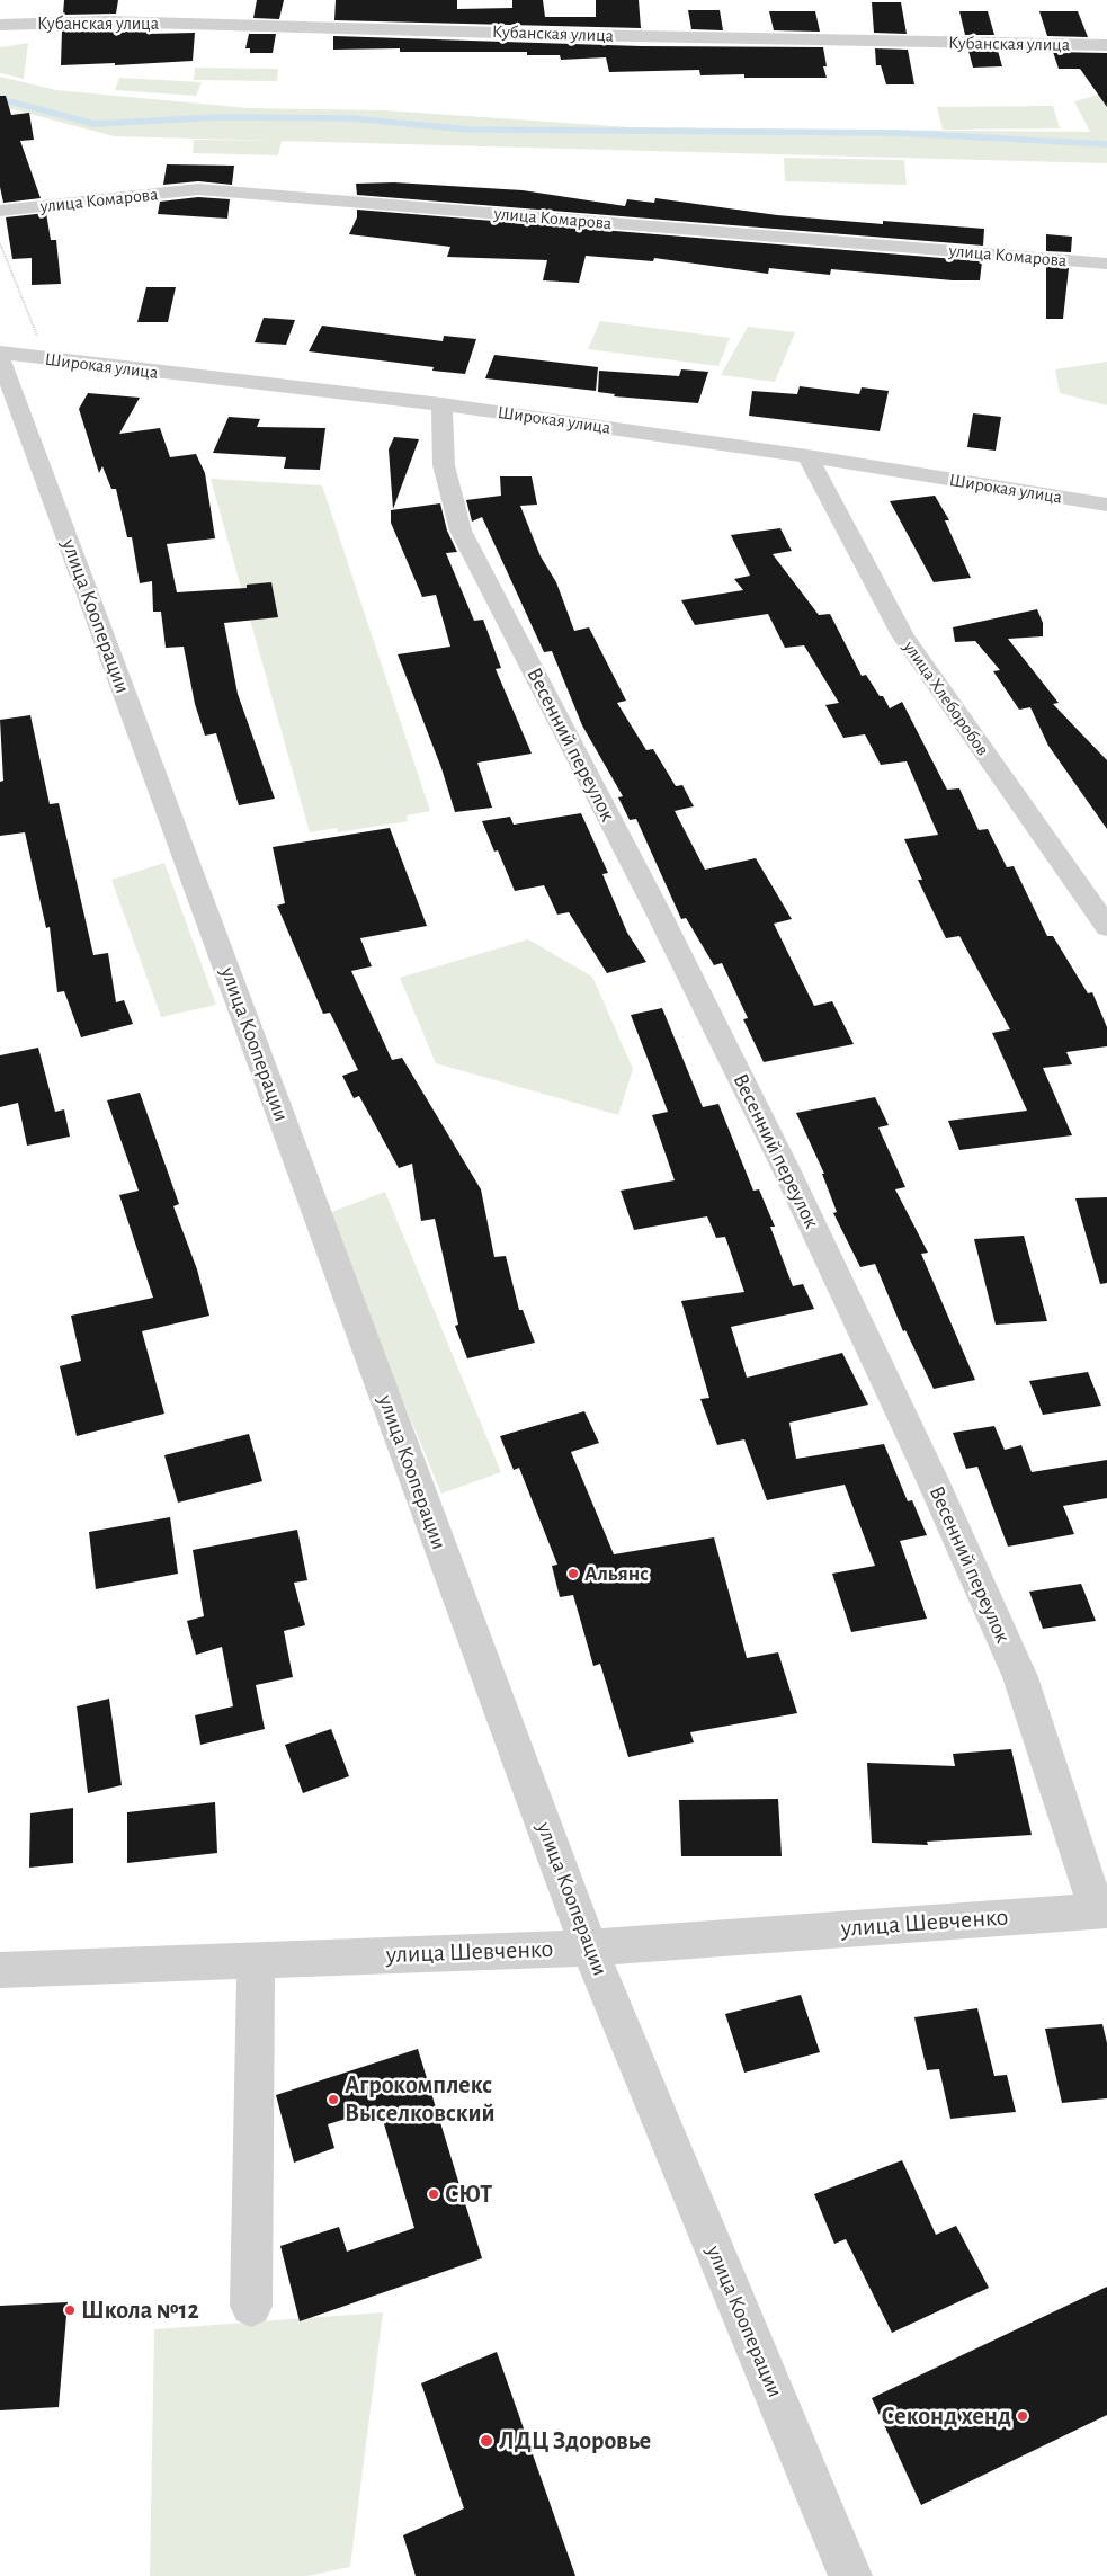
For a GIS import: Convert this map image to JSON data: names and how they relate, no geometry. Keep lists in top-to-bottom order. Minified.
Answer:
{"streets":{"street":["Кубанская улица","улица Комарова","Широкая улица","улица Кооперации","улица Хлеборобов","Весенний переулок","улица Шевченко"]},"crossings":[["Широкая улица","улица Хлеборобов"],["Широкая улица","Весенний переулок"],["улица Кооперации","улица Шевченко"],["Весенний переулок","улица Шевченко"]],"places":["Альянс","Агрокомплекс Выселковский","СЮТ","Школа №12","Секонд хенд","ЛДЦ Здоровье"]}
